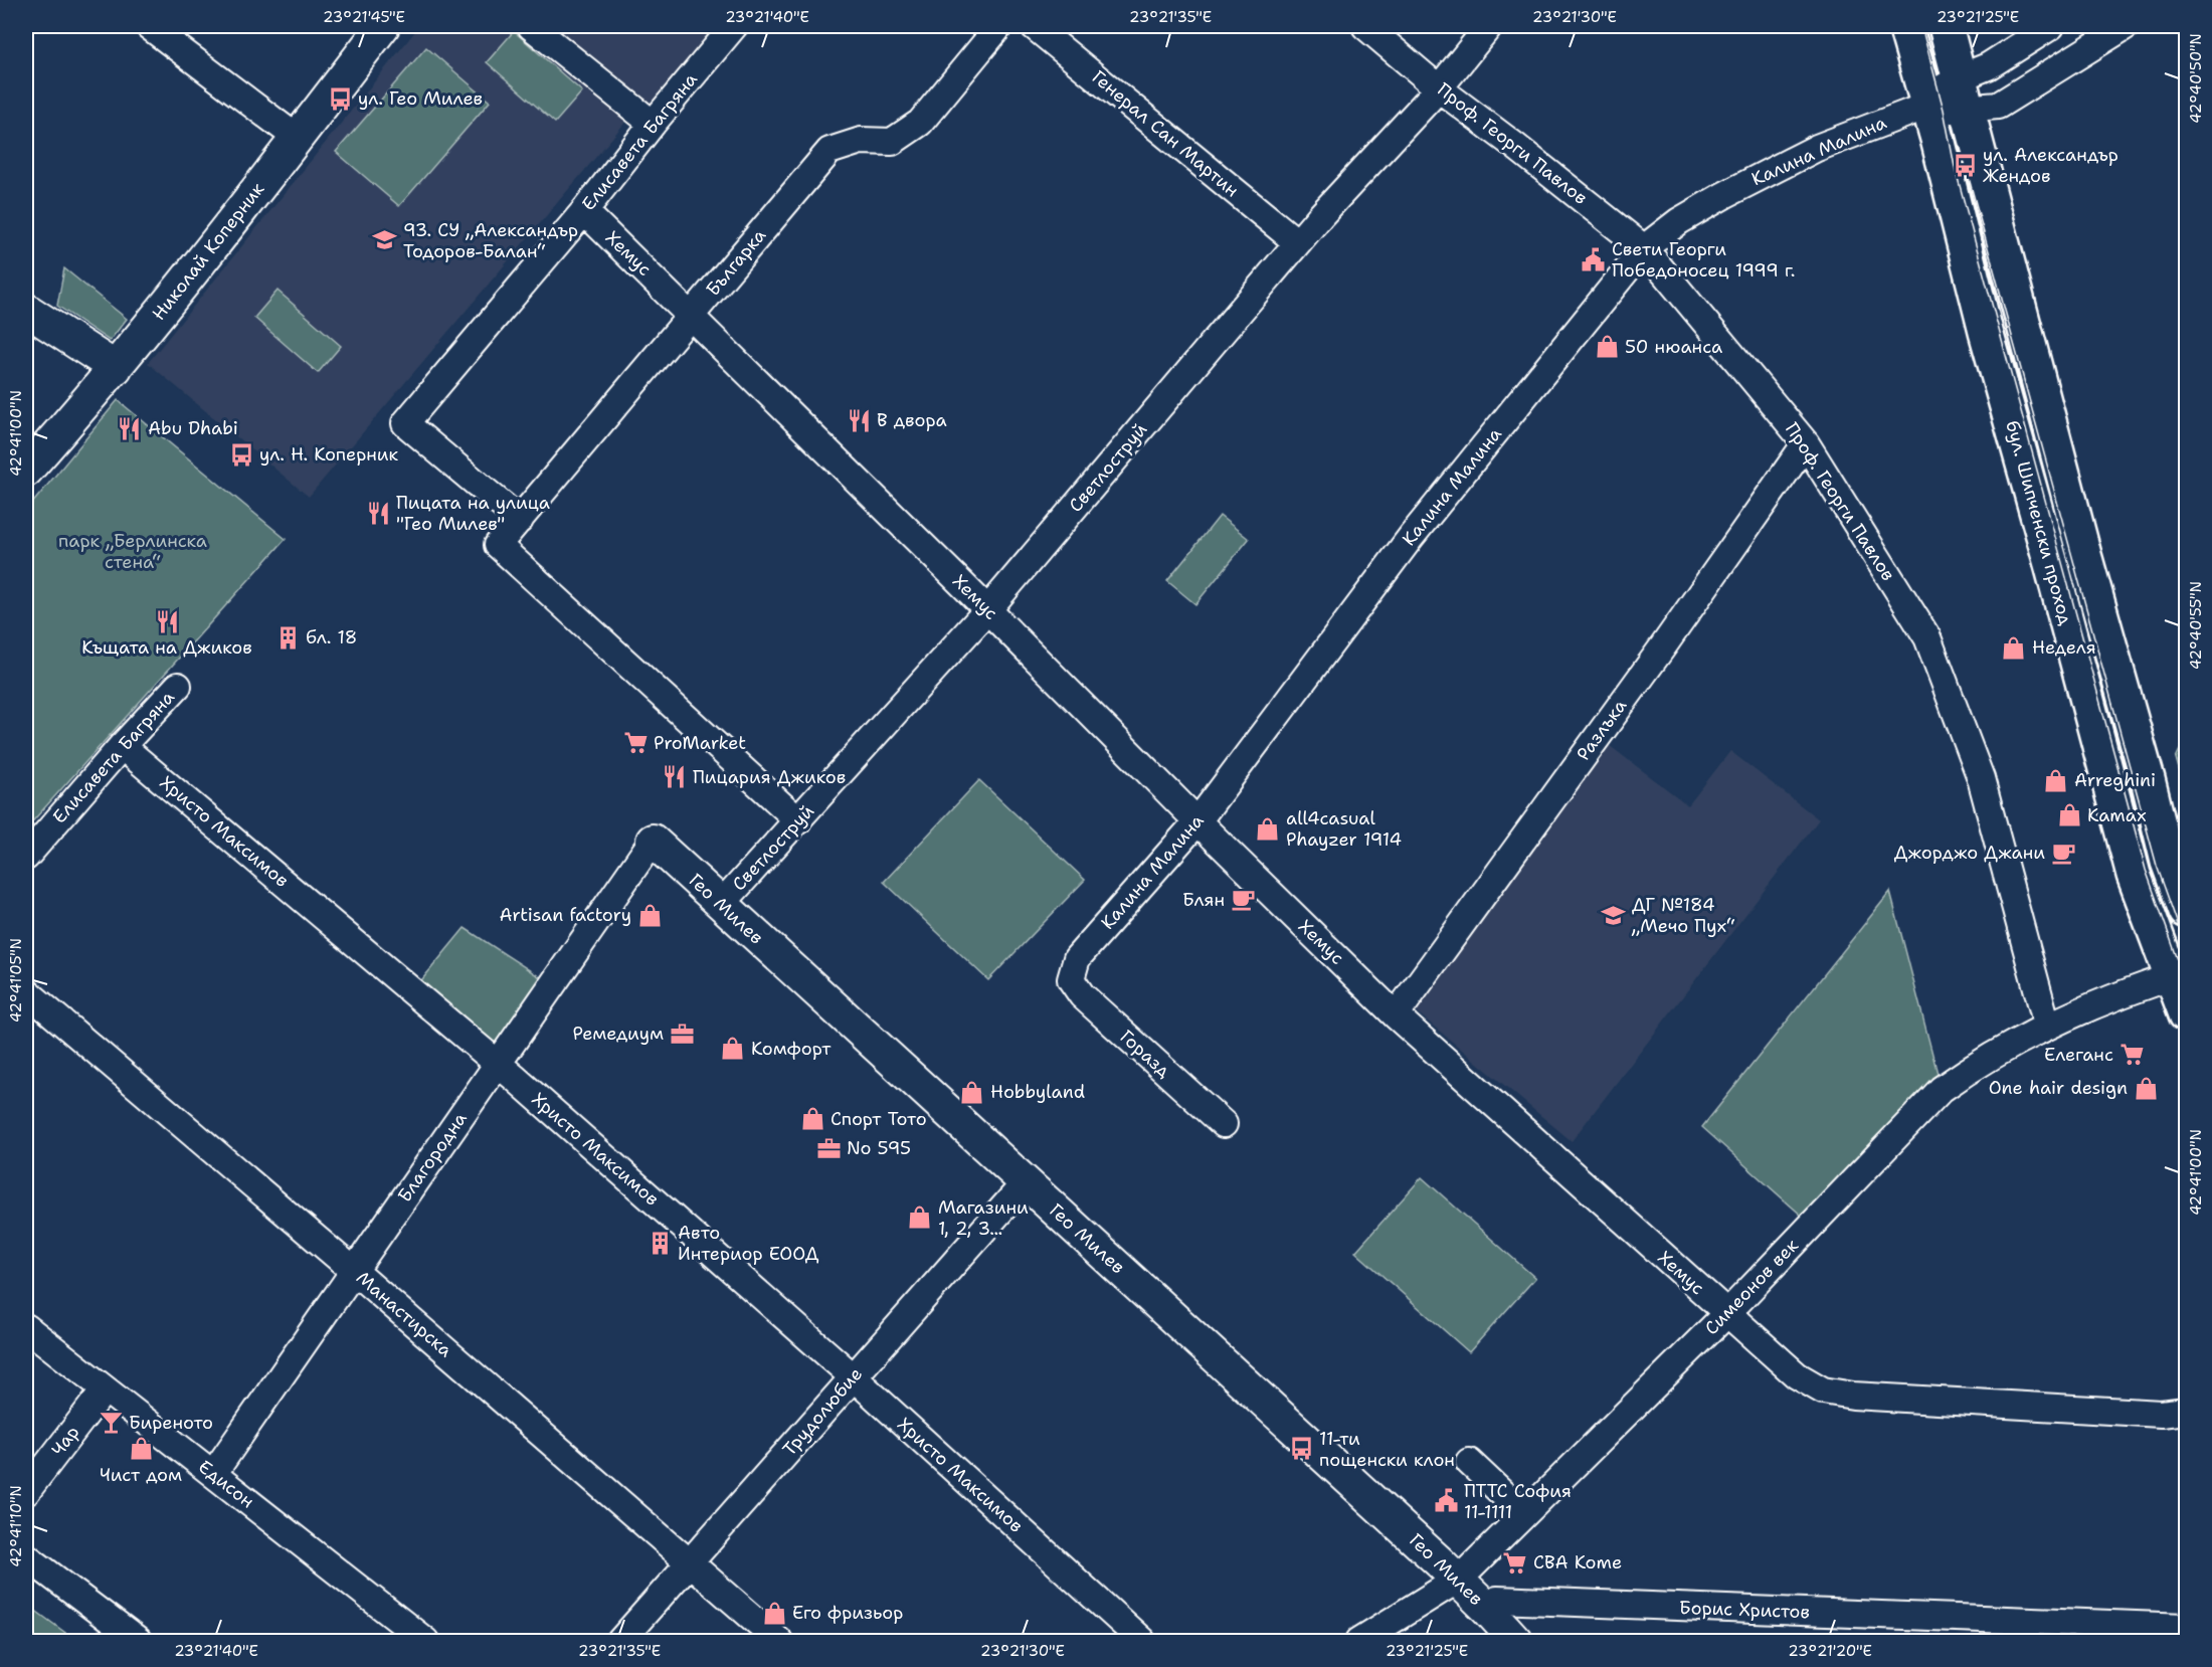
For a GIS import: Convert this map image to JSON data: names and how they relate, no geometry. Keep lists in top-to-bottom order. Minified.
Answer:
{"streets":{"main road":["бул. Шипченски проход"],"street":["Генерал Сан Мартин","Елисавета Багряна","Проф. Георги Павлов","Калина Малина","Николай Коперник","Хемус","Българка","Светлоструй","Разлъка","Христо Максимов","Гео Милев","Горазд","Благородна","Симеонов век","Манастирска","Трудолюбие","Чар","Едисон","Борис Христов"]},"crossings":[["Генерал Сан Мартин","Светлоструй"],["Елисавета Багряна","Хемус"],["Елисавета Багряна","Българка"],["Елисавета Багряна","Христо Максимов"],["Проф. Георги Павлов","Калина Малина"],["Проф. Георги Павлов","Светлоструй"],["Проф. Георги Павлов","Разлъка"],["Проф. Георги Павлов","Симеонов век"],["Калина Малина","Хемус"],["Калина Малина","бул. Шипченски проход"],["Калина Малина","Горазд"],["Хемус","Българка"],["Хемус","Светлоструй"],["Хемус","Разлъка"],["Хемус","Симеонов век"],["Българка","Светлоструй"],["Светлоструй","Гео Милев"],["бул. Шипченски проход","Симеонов век"],["Христо Максимов","Благородна"],["Христо Максимов","Трудолюбие"],["Гео Милев","Благородна"],["Гео Милев","Симеонов век"],["Гео Милев","Трудолюбие"],["Гео Милев","Борис Христов"],["Благородна","Манастирска"],["Благородна","Едисон"],["Манастирска","Трудолюбие"],["Чар","Едисон"]],"parks":["парк „Берлинска стена“"],"places":{"bus stop":["ул. Гео Милев","ул. Александър Жендов","ул. Н. Коперник","11-ти пощенски клон"],"school or university":["93. СУ „Александър Тодоров-Балан“","ДГ №184 „Мечо Пух“"],"public building":["Свети Георги Победоносец 1999 г.","ПТТС София 11-1111"],"shop":["50 нюанса","Неделя","Arreghini","Kamax","all4casual Phayzer 1914","Artisan factory","Комфорт","One hair design","Hobbyland","Спорт Тото","Магазини 1, 2, 3...","Чист дом","Его фризьор"],"restaurant":["В двора","Abu Dhabi","Пицата на улица \"Гео Милев\"","Къщата на Джиков","Пицария Джиков"],"building":["бл. 18","Авто Интериор ЕООД"],"supermarket":["ProMarket","Елеганс","CBA Kome"],"cafe":["Джорджо Джани","Блян"],"office":["Ремедиум","No 595"],"bar":["Биреното"]},"coordinates":["23°21'45\"E","23°21'40\"E","23°21'35\"E","23°21'30\"E","23°21'25\"E","42°40'50\"N","42°41'00\"N","42°40'55\"N","42°41'05\"N","42°41'10\"N","23°21'20\"E"]}
